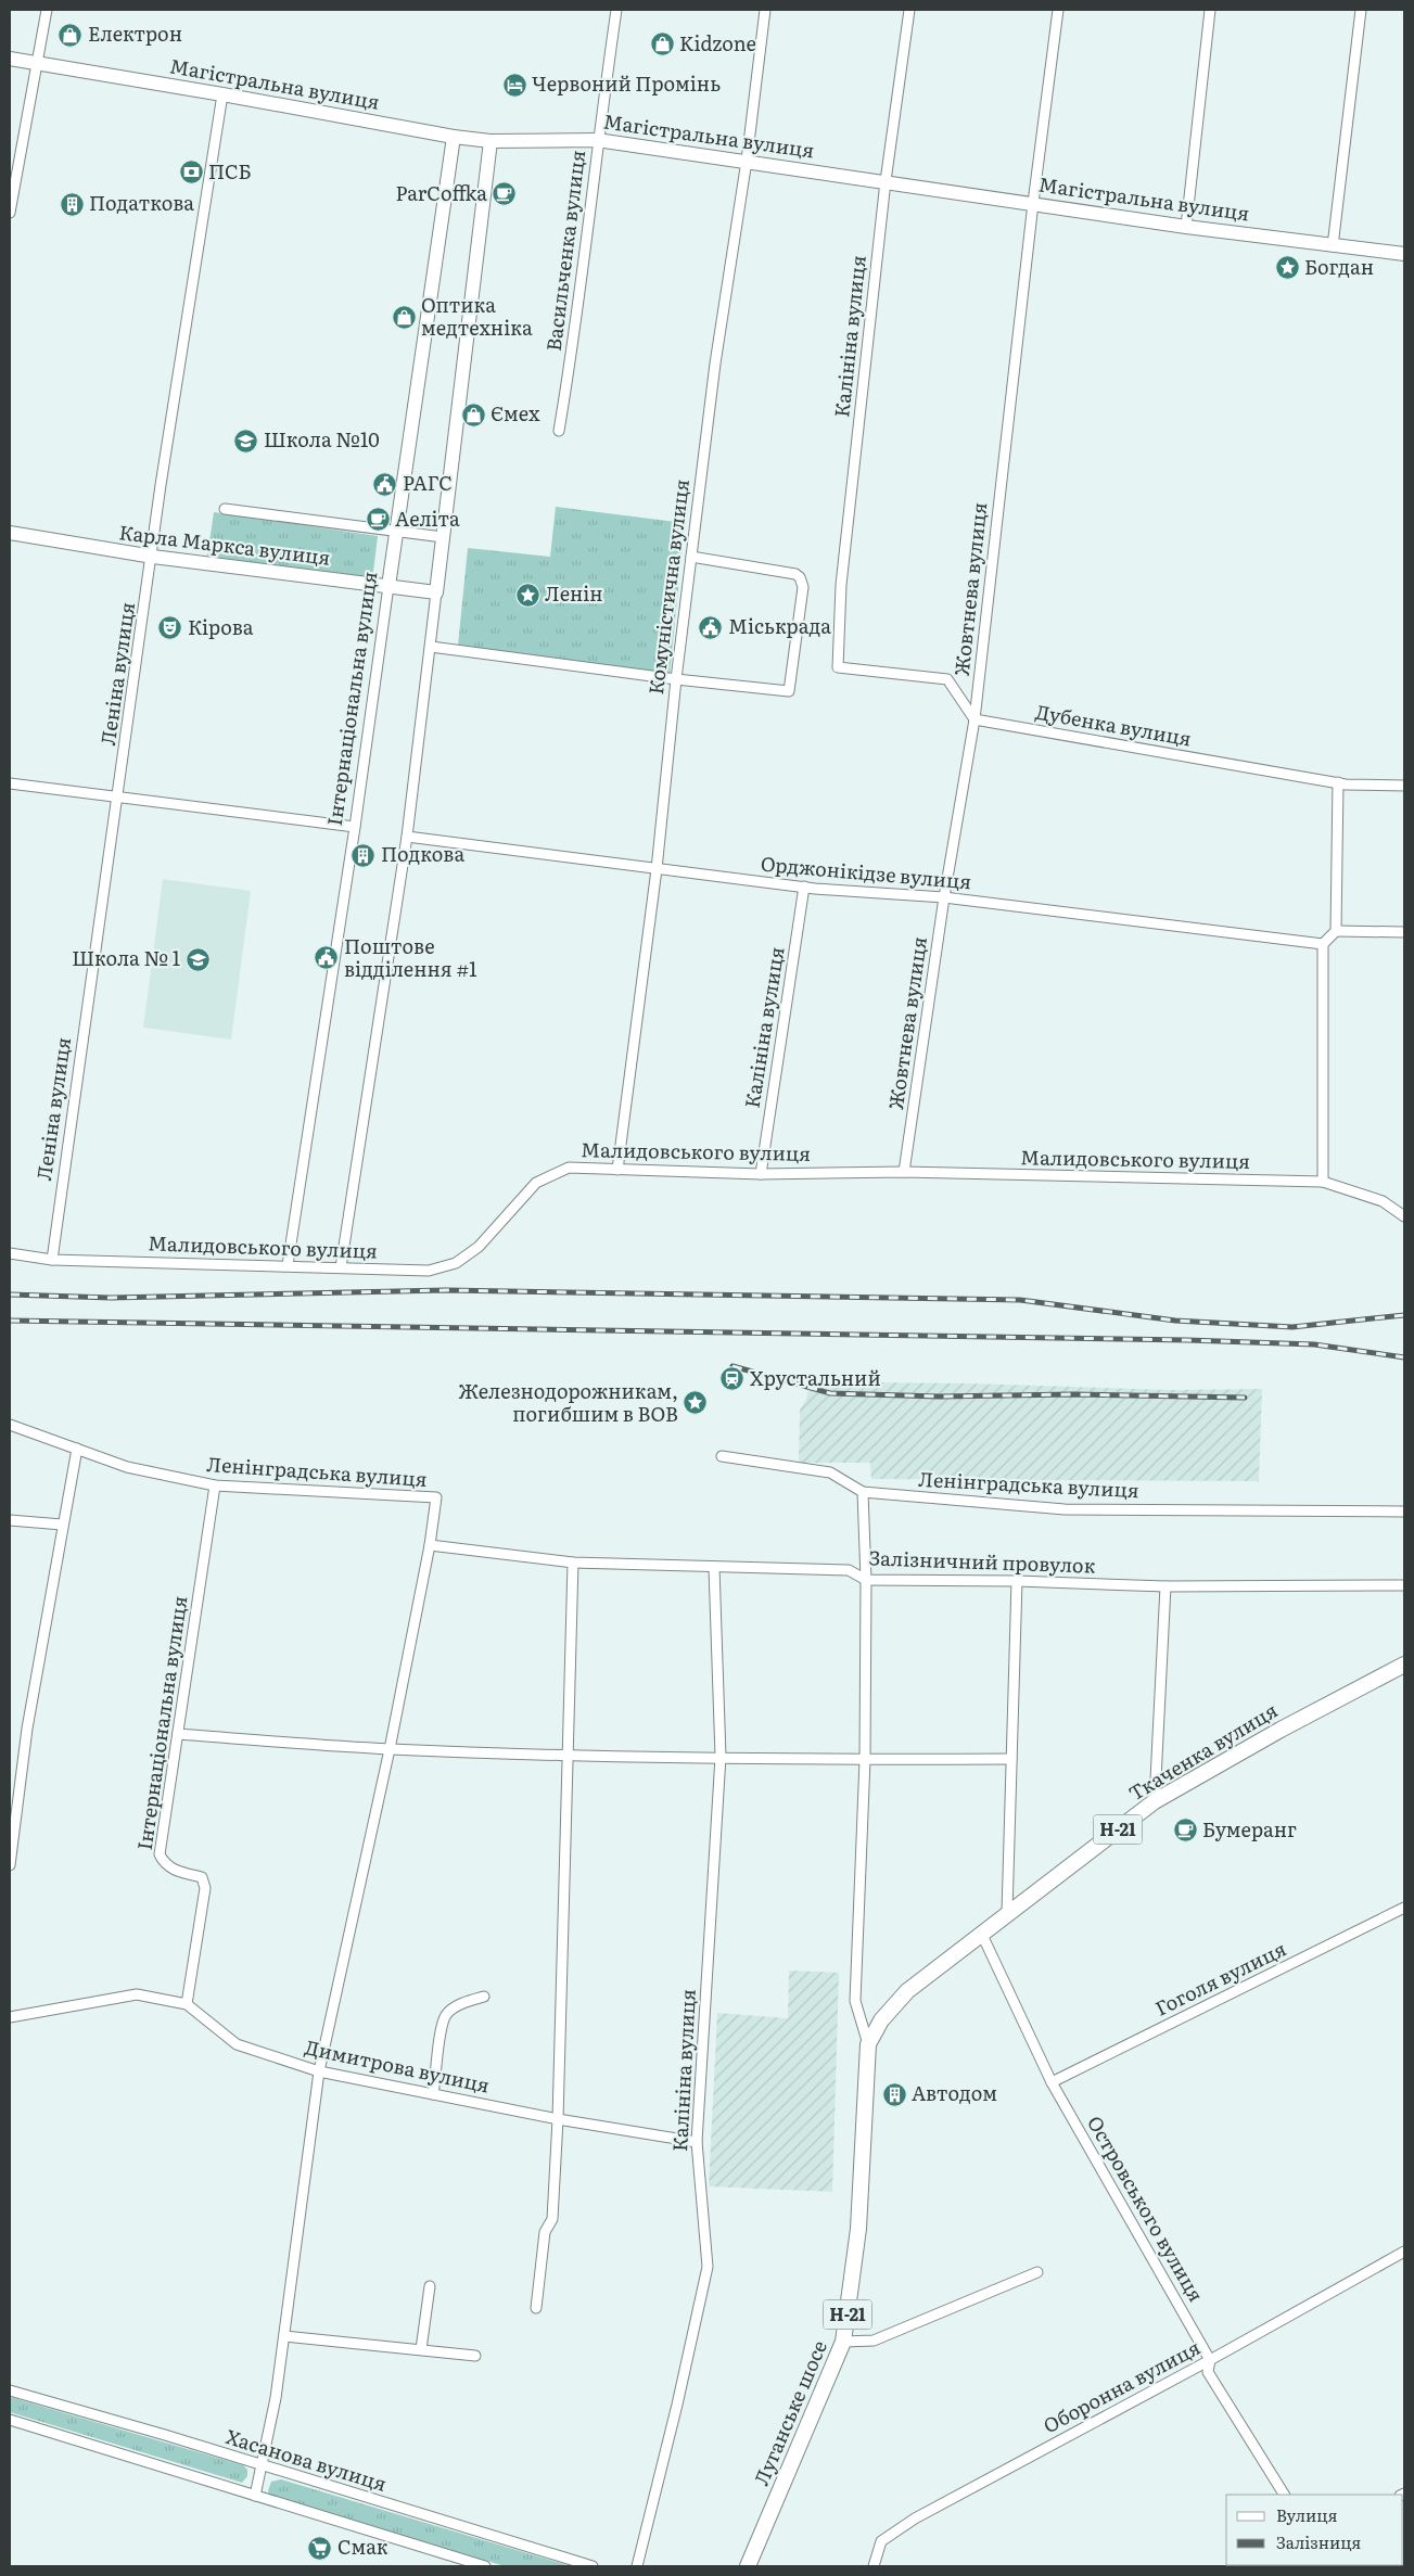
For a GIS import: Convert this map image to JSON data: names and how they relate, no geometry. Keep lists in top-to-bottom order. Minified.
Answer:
{"streets":{"main road":["Ткаченка вулиця","Н-21","Луганське шосе"],"street":["Магістральна вулиця","Васильченка вулиця","Калініна вулиця","Карла Маркса вулиця","Комуністична вулиця","Жовтнева вулиця","Леніна вулиця","Інтернаціональна вулиця","Дубенка вулиця","Орджонікідзе вулиця","Малидовського вулиця","Ленінградська вулиця","Залізничний провулок","Гоголя вулиця","Димитрова вулиця","Островського вулиця","Оборонна вулиця","Хасанова вулиця"]},"crossings":[["Магістральна вулиця","Васильченка вулиця"],["Магістральна вулиця","Калініна вулиця"],["Магістральна вулиця","Комуністична вулиця"],["Магістральна вулиця","Жовтнева вулиця"],["Магістральна вулиця","Леніна вулиця"],["Магістральна вулиця","Інтернаціональна вулиця"],["Калініна вулиця","Жовтнева вулиця"],["Калініна вулиця","Дубенка вулиця"],["Калініна вулиця","Орджонікідзе вулиця"],["Калініна вулиця","Малидовського вулиця"],["Калініна вулиця","Залізничний провулок"],["Калініна вулиця","Димитрова вулиця"],["Карла Маркса вулиця","Леніна вулиця"],["Карла Маркса вулиця","Інтернаціональна вулиця"],["Комуністична вулиця","Орджонікідзе вулиця"],["Комуністична вулиця","Малидовського вулиця"],["Жовтнева вулиця","Дубенка вулиця"],["Жовтнева вулиця","Орджонікідзе вулиця"],["Жовтнева вулиця","Малидовського вулиця"],["Леніна вулиця","Малидовського вулиця"],["Інтернаціональна вулиця","Малидовського вулиця"],["Інтернаціональна вулиця","Ленінградська вулиця"],["Інтернаціональна вулиця","Димитрова вулиця"],["Ленінградська вулиця","Залізничний провулок"],["Ткаченка вулиця","Островського вулиця"],["Ткаченка вулиця","Луганське шосе"],["Гоголя вулиця","Островського вулиця"],["Островського вулиця","Оборонна вулиця"]],"places":{"shop":["Електрон","Kidzone","Оптика медтехніка","Ємех"],"hotel":["Червоний Промінь"],"bank":["ПСБ"],"cafe":["ParCoffka","Аеліта","Бумеранг"],"building":["Податкова","Подкова","Автодом"],"place":["Богдан","Ленін","Железнодорожникам, погибшим в ВОВ"],"school or university":["Школа №10","Школа № 1"],"public building":["РАГС","Міськрада","Поштове відділення #1"],"theatre":["Кірова"],"station":["Хрустальний"],"supermarket":["Смак"]},"legend":["Вулиця","Залізниця"]}
